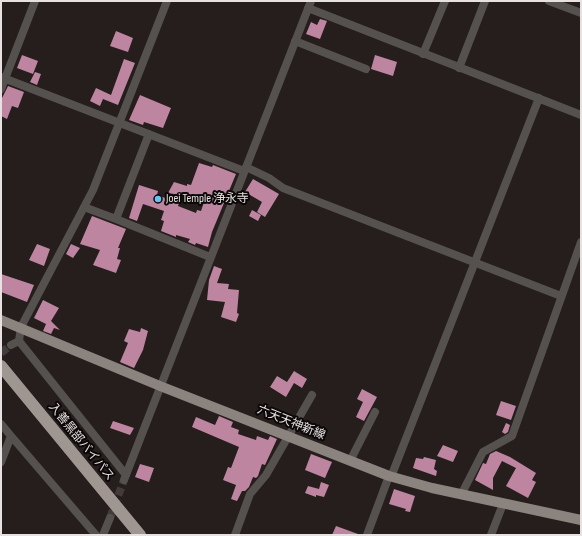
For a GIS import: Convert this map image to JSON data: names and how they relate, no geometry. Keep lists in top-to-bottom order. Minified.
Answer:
{"streets":{"highway":["入善黒部バイパス"],"main road":["六天天神新線"]},"places":["Joei Temple 浄永寺"]}
